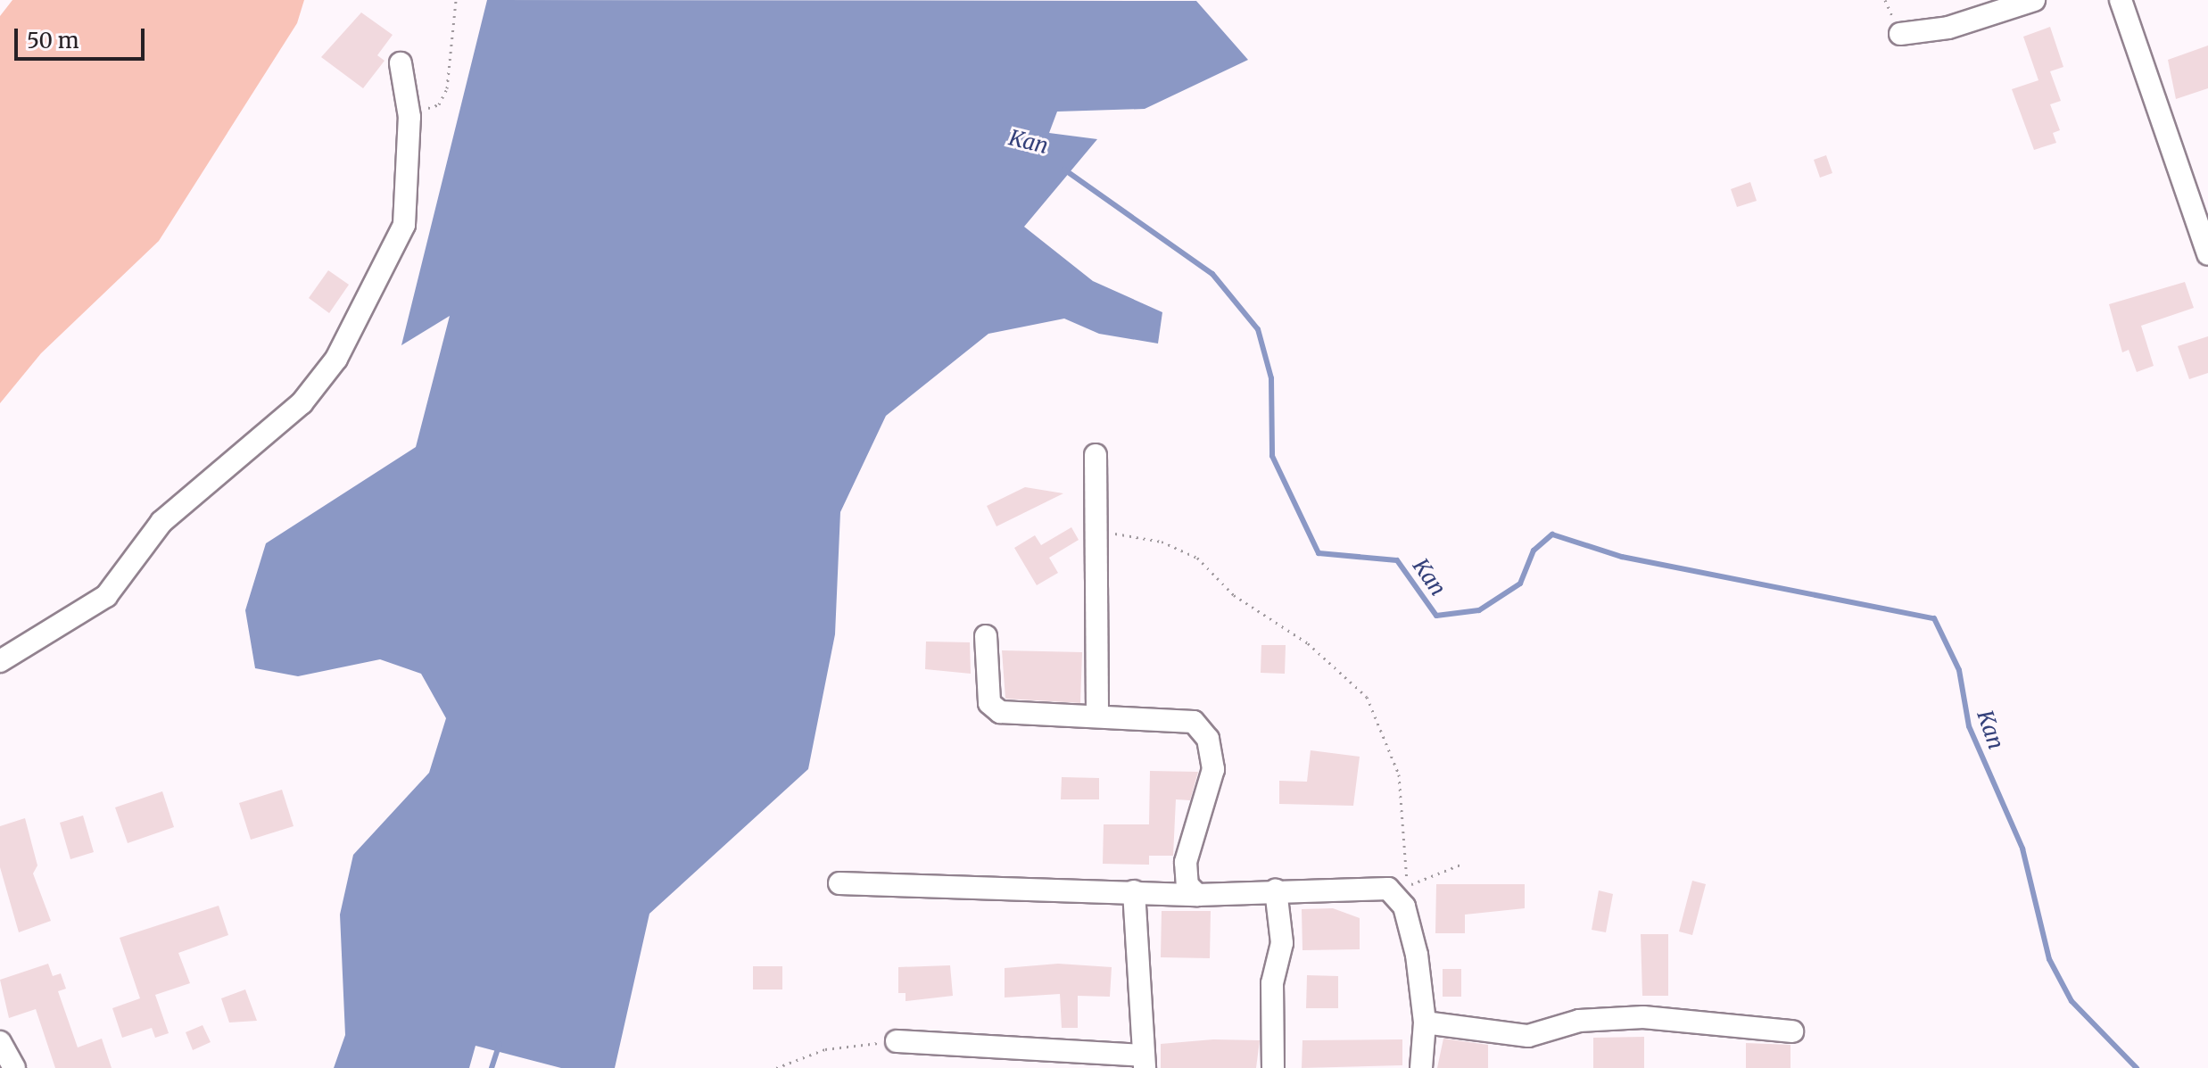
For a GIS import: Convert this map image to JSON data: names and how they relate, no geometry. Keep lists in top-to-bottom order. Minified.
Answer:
{"water":["Kan"],"scale_bar":"50 m"}
